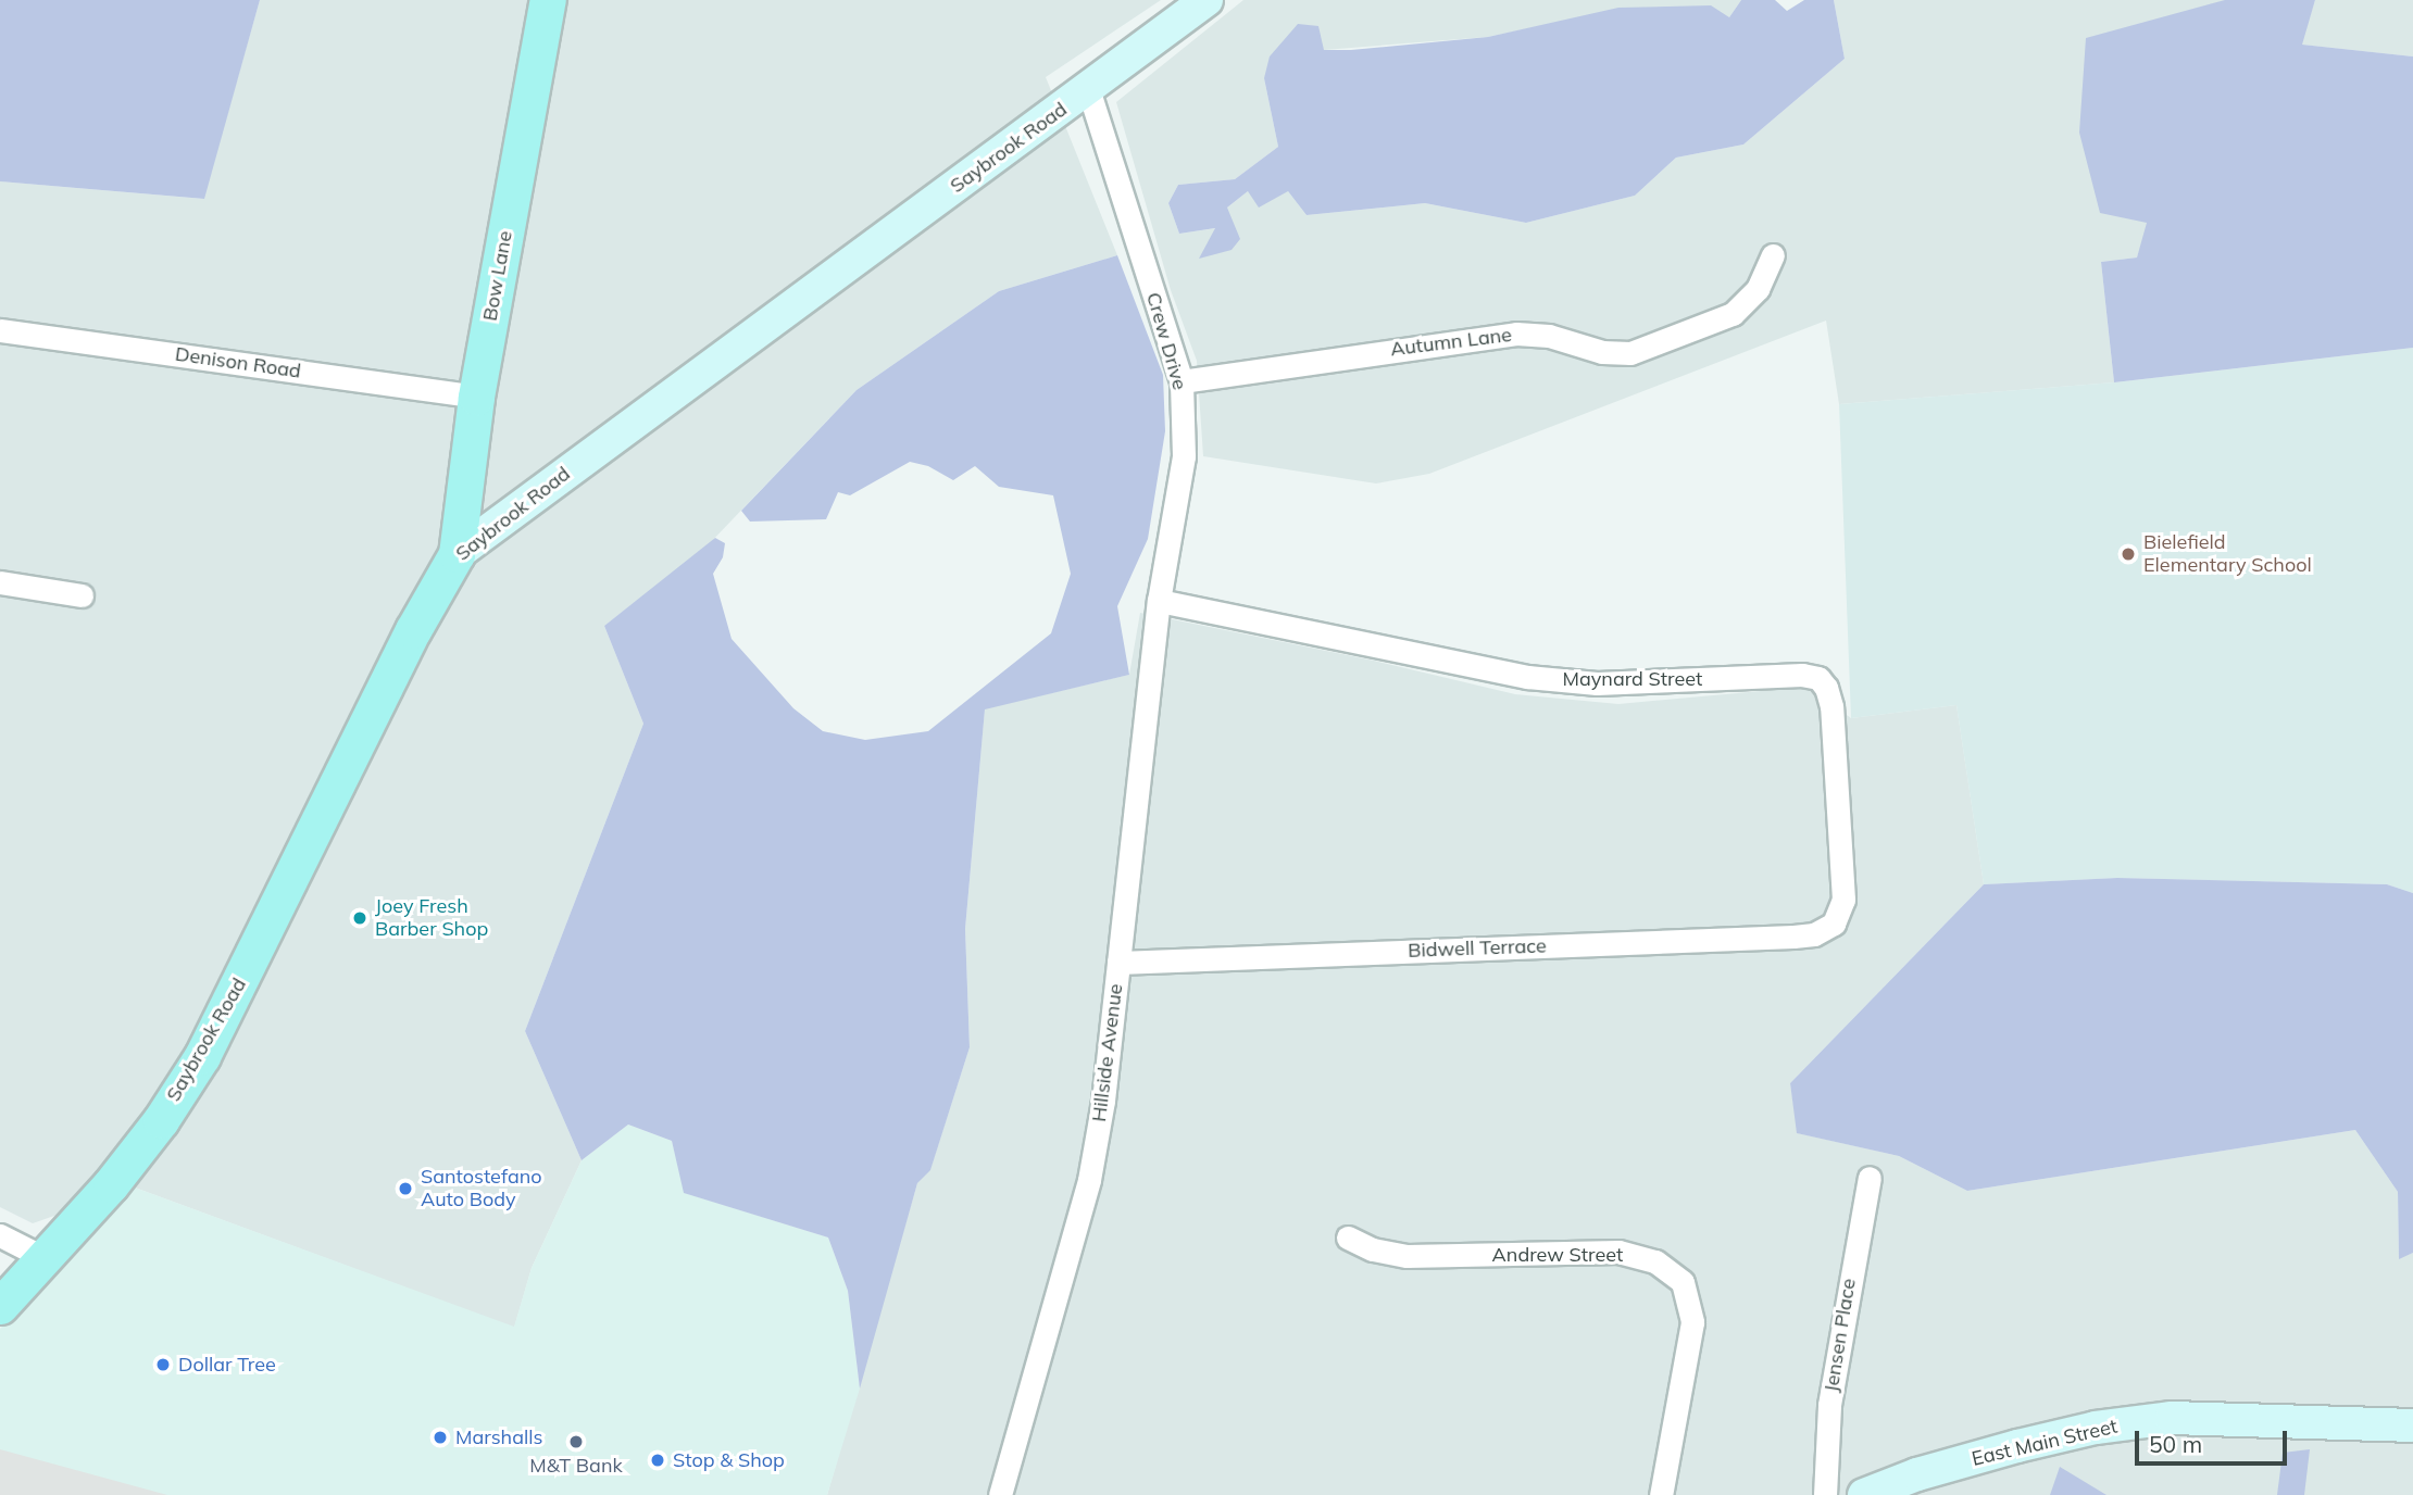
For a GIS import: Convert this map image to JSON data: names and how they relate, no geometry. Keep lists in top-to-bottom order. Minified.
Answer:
{"streets":{"main road":["Saybrook Road","Bow Lane","East Main Street"],"street":["Crew Drive","Autumn Lane","Denison Road","Maynard Street","Bidwell Terrace","Hillside Avenue","Andrew Street","Jensen Place"]},"crossings":[["Saybrook Road","Bow Lane"],["Saybrook Road","Crew Drive"],["Bow Lane","Denison Road"],["Crew Drive","Autumn Lane"],["Crew Drive","Maynard Street"],["Crew Drive","Hillside Avenue"],["Maynard Street","Bidwell Terrace"],["Maynard Street","Hillside Avenue"],["Bidwell Terrace","Hillside Avenue"]],"places":["Bielefield Elementary School","Joey Fresh Barber Shop","Santostefano Auto Body","Dollar Tree","Marshalls","M&T Bank","Stop & Shop"],"scale_bar":"50 m"}
